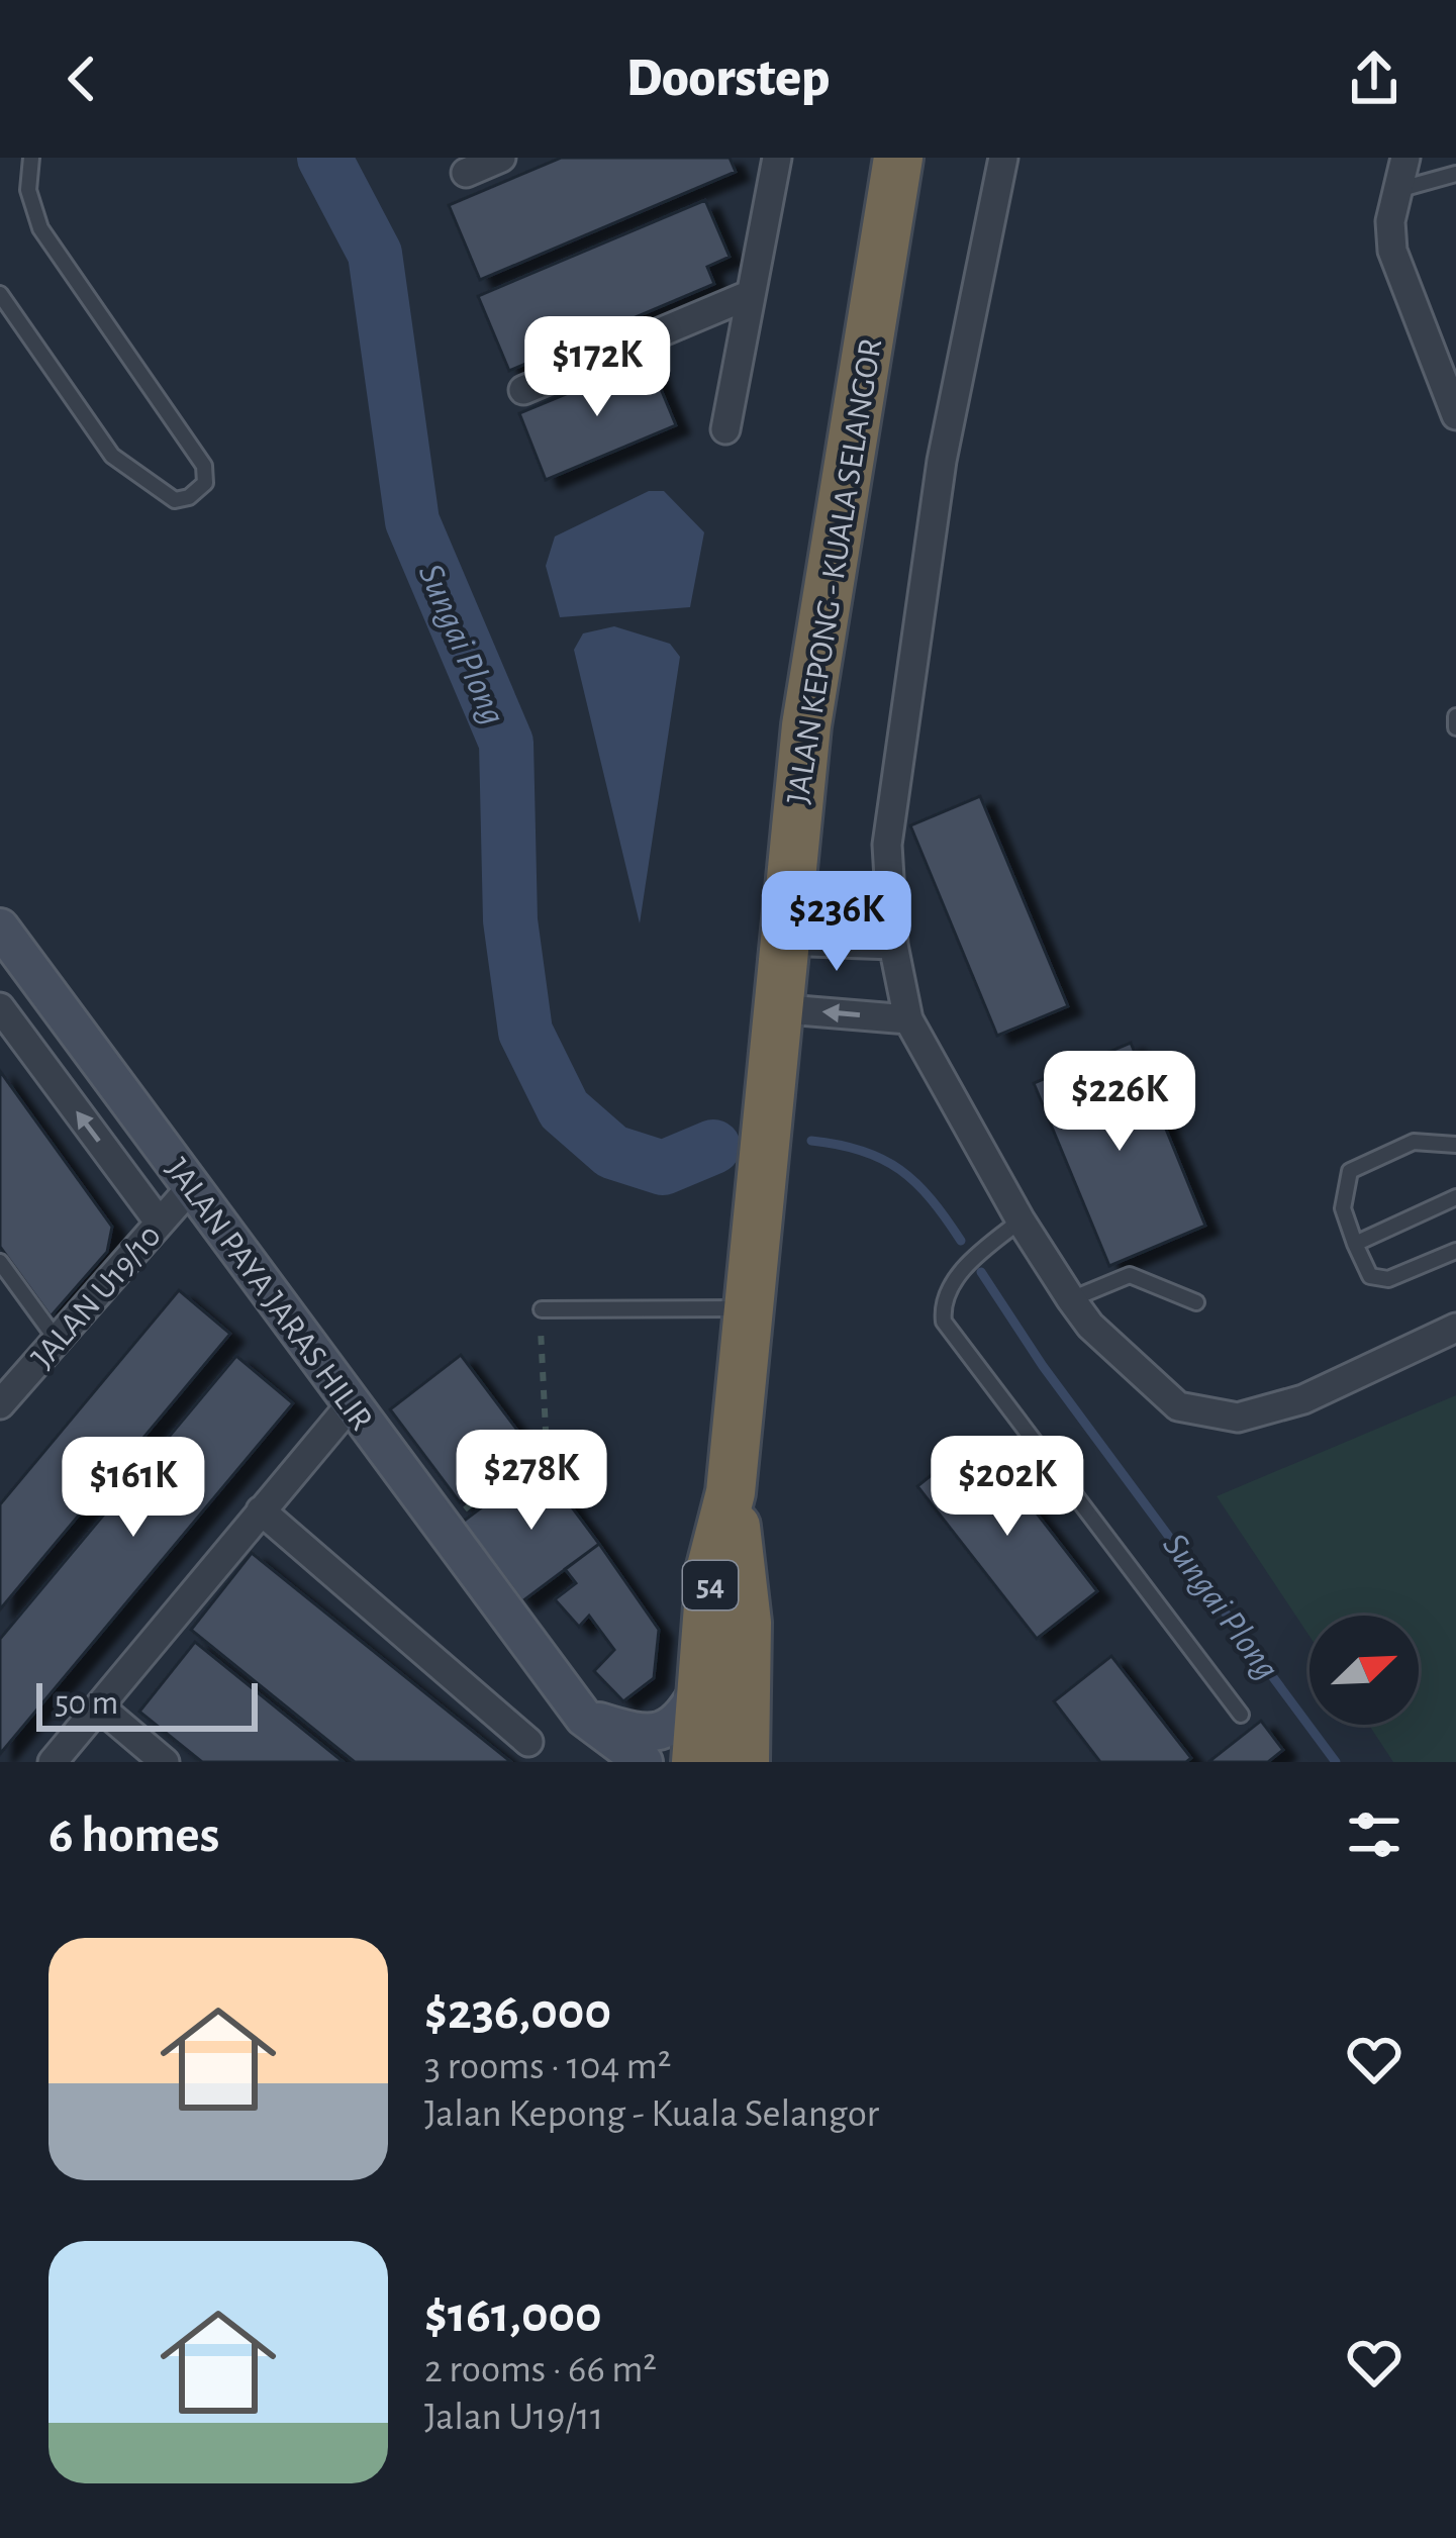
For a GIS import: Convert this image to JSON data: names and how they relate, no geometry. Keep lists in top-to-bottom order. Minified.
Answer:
{"streets":{"highway":["JALAN KEPONG - KUALA SELANGOR","54"],"street":["JALAN PAYA JARAS HILIR","JALAN U19/10"]},"crossings":[["JALAN PAYA JARAS HILIR","JALAN U19/10"]],"water":["Sungai Plong"],"scale_bar":"50 m","north":"top right","page":{"header":"Doorstep","price":["$172K","$236K","$226K","$278K","$202K","$161K"],"scale":"50 m","heading":"6 homes","list":[{"name":"$236,000","note":"3 rooms · 104 m² · Jalan Kepong - Kuala Selangor"},{"name":"$161,000","note":"2 rooms · 66 m² · Jalan U19/11"}]}}
